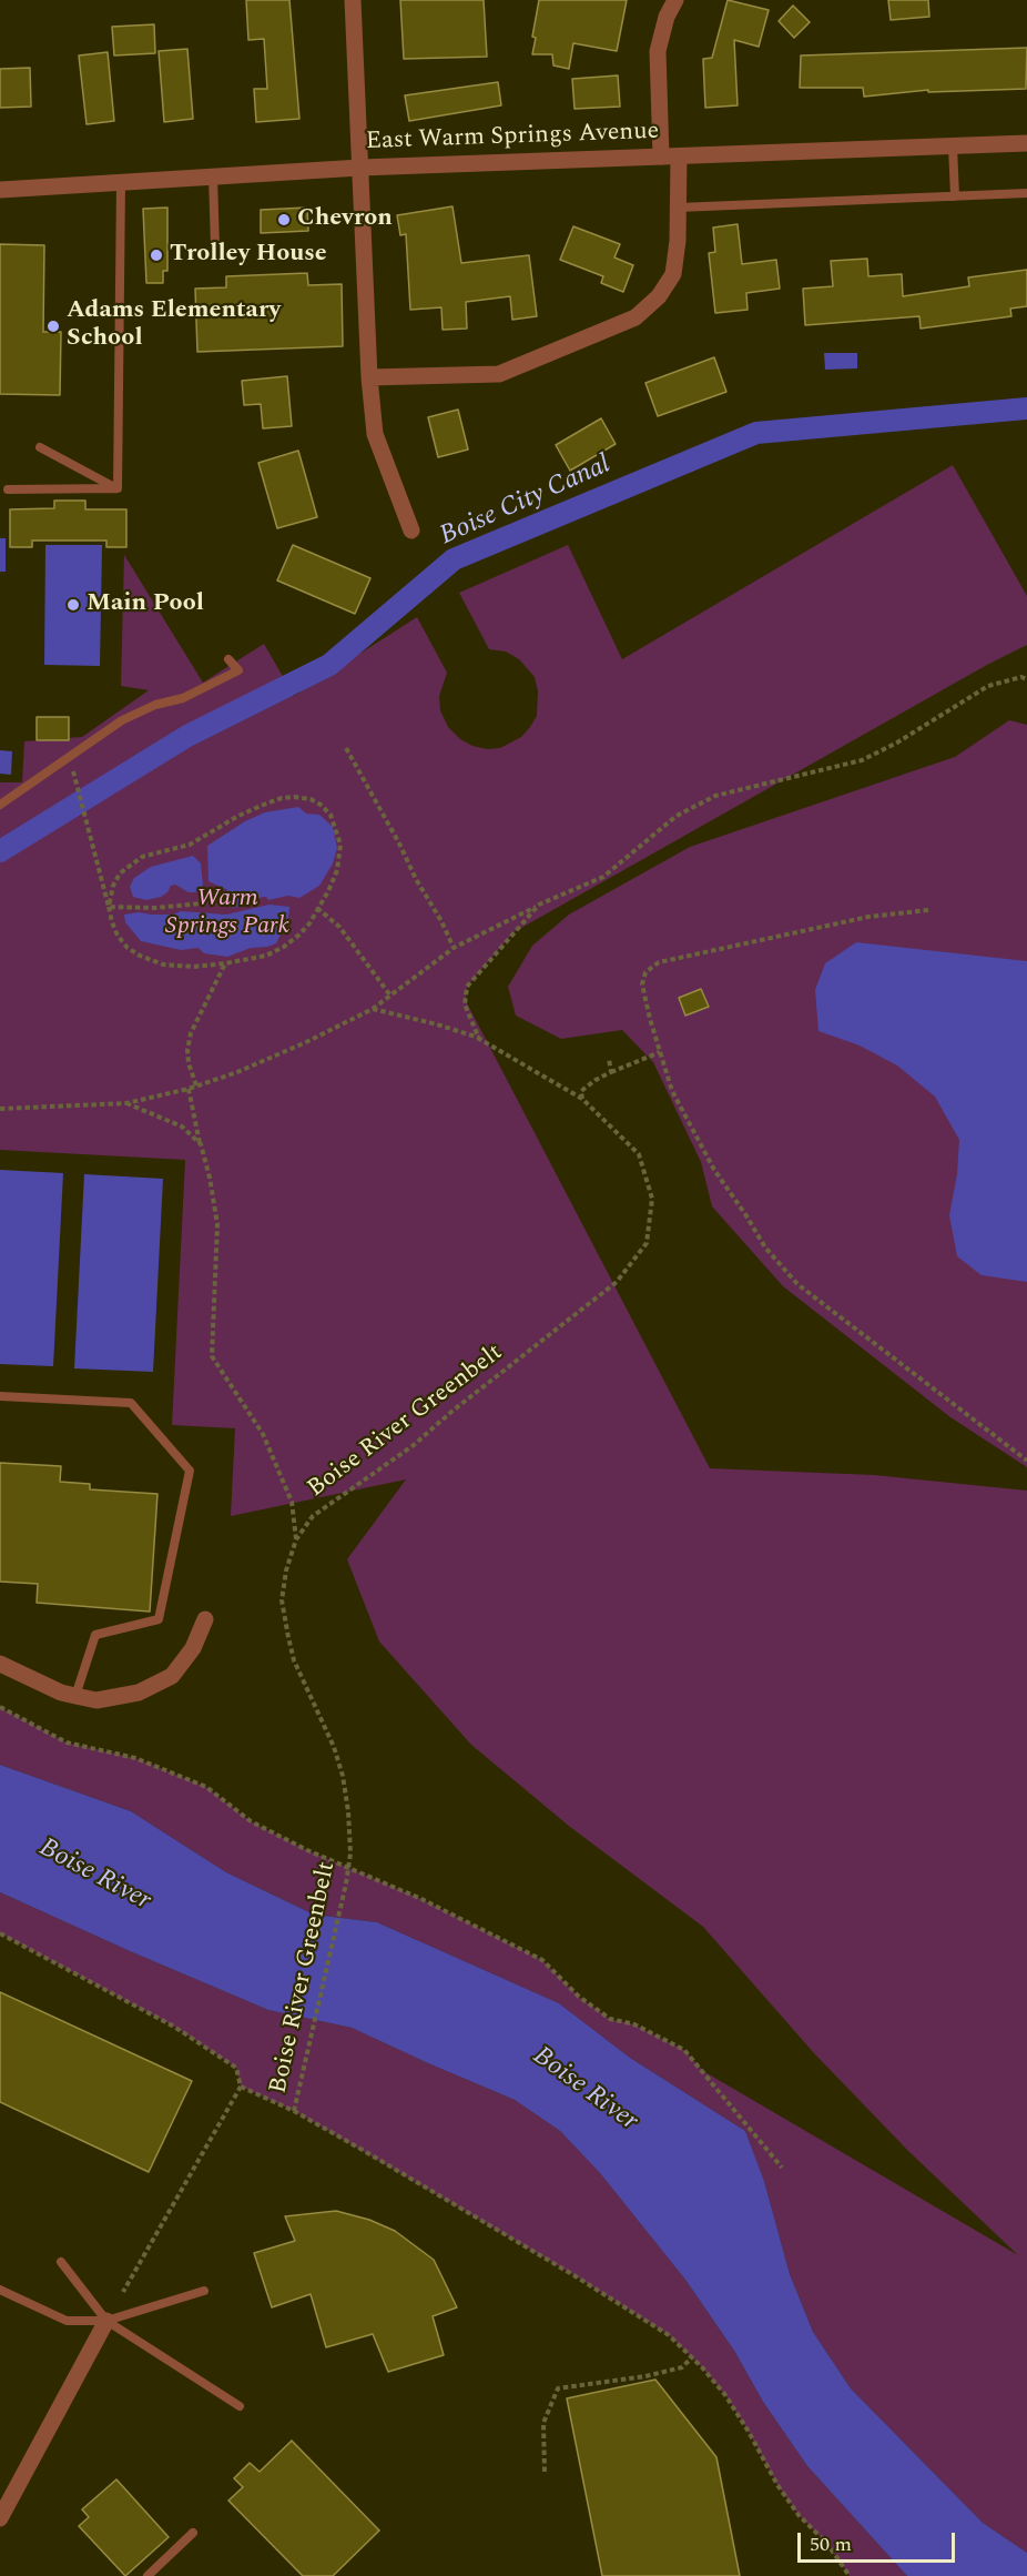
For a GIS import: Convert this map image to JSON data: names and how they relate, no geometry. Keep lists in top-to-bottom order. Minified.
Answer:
{"streets":{"street":["East Warm Springs Avenue"],"path":["Boise River Greenbelt"]},"water":["Boise City Canal","Boise River"],"parks":["Warm Springs Park"],"places":["Chevron","Trolley House","Adams Elementary School","Main Pool"],"scale_bar":"50 m"}
